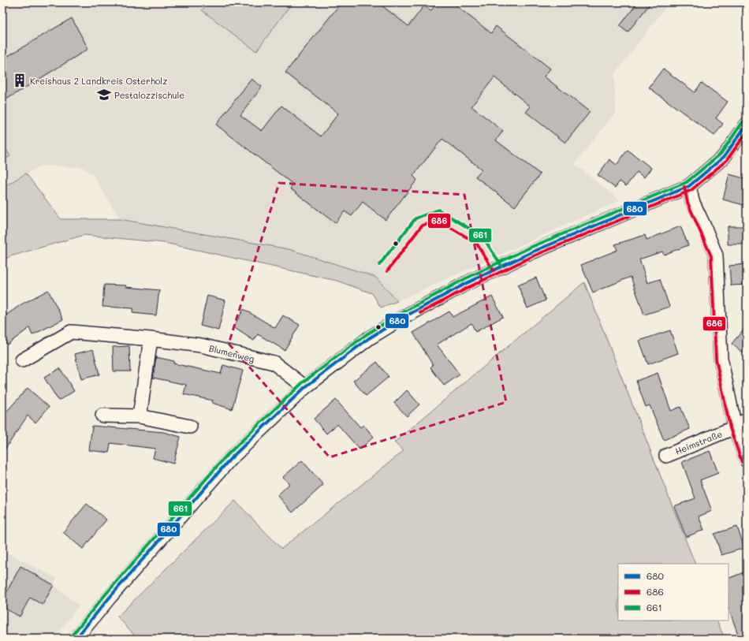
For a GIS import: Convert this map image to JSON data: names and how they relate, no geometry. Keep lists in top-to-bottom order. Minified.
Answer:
{"streets":{"street":["Blumenweg","Heimstraße"]},"places":{"building":["Kreishaus 2 Landkreis Osterholz"],"school or university":["Pestalozzischule"]},"lines":["transit line 661","transit line 680","transit line 686"],"legend":["680","686","661"]}
